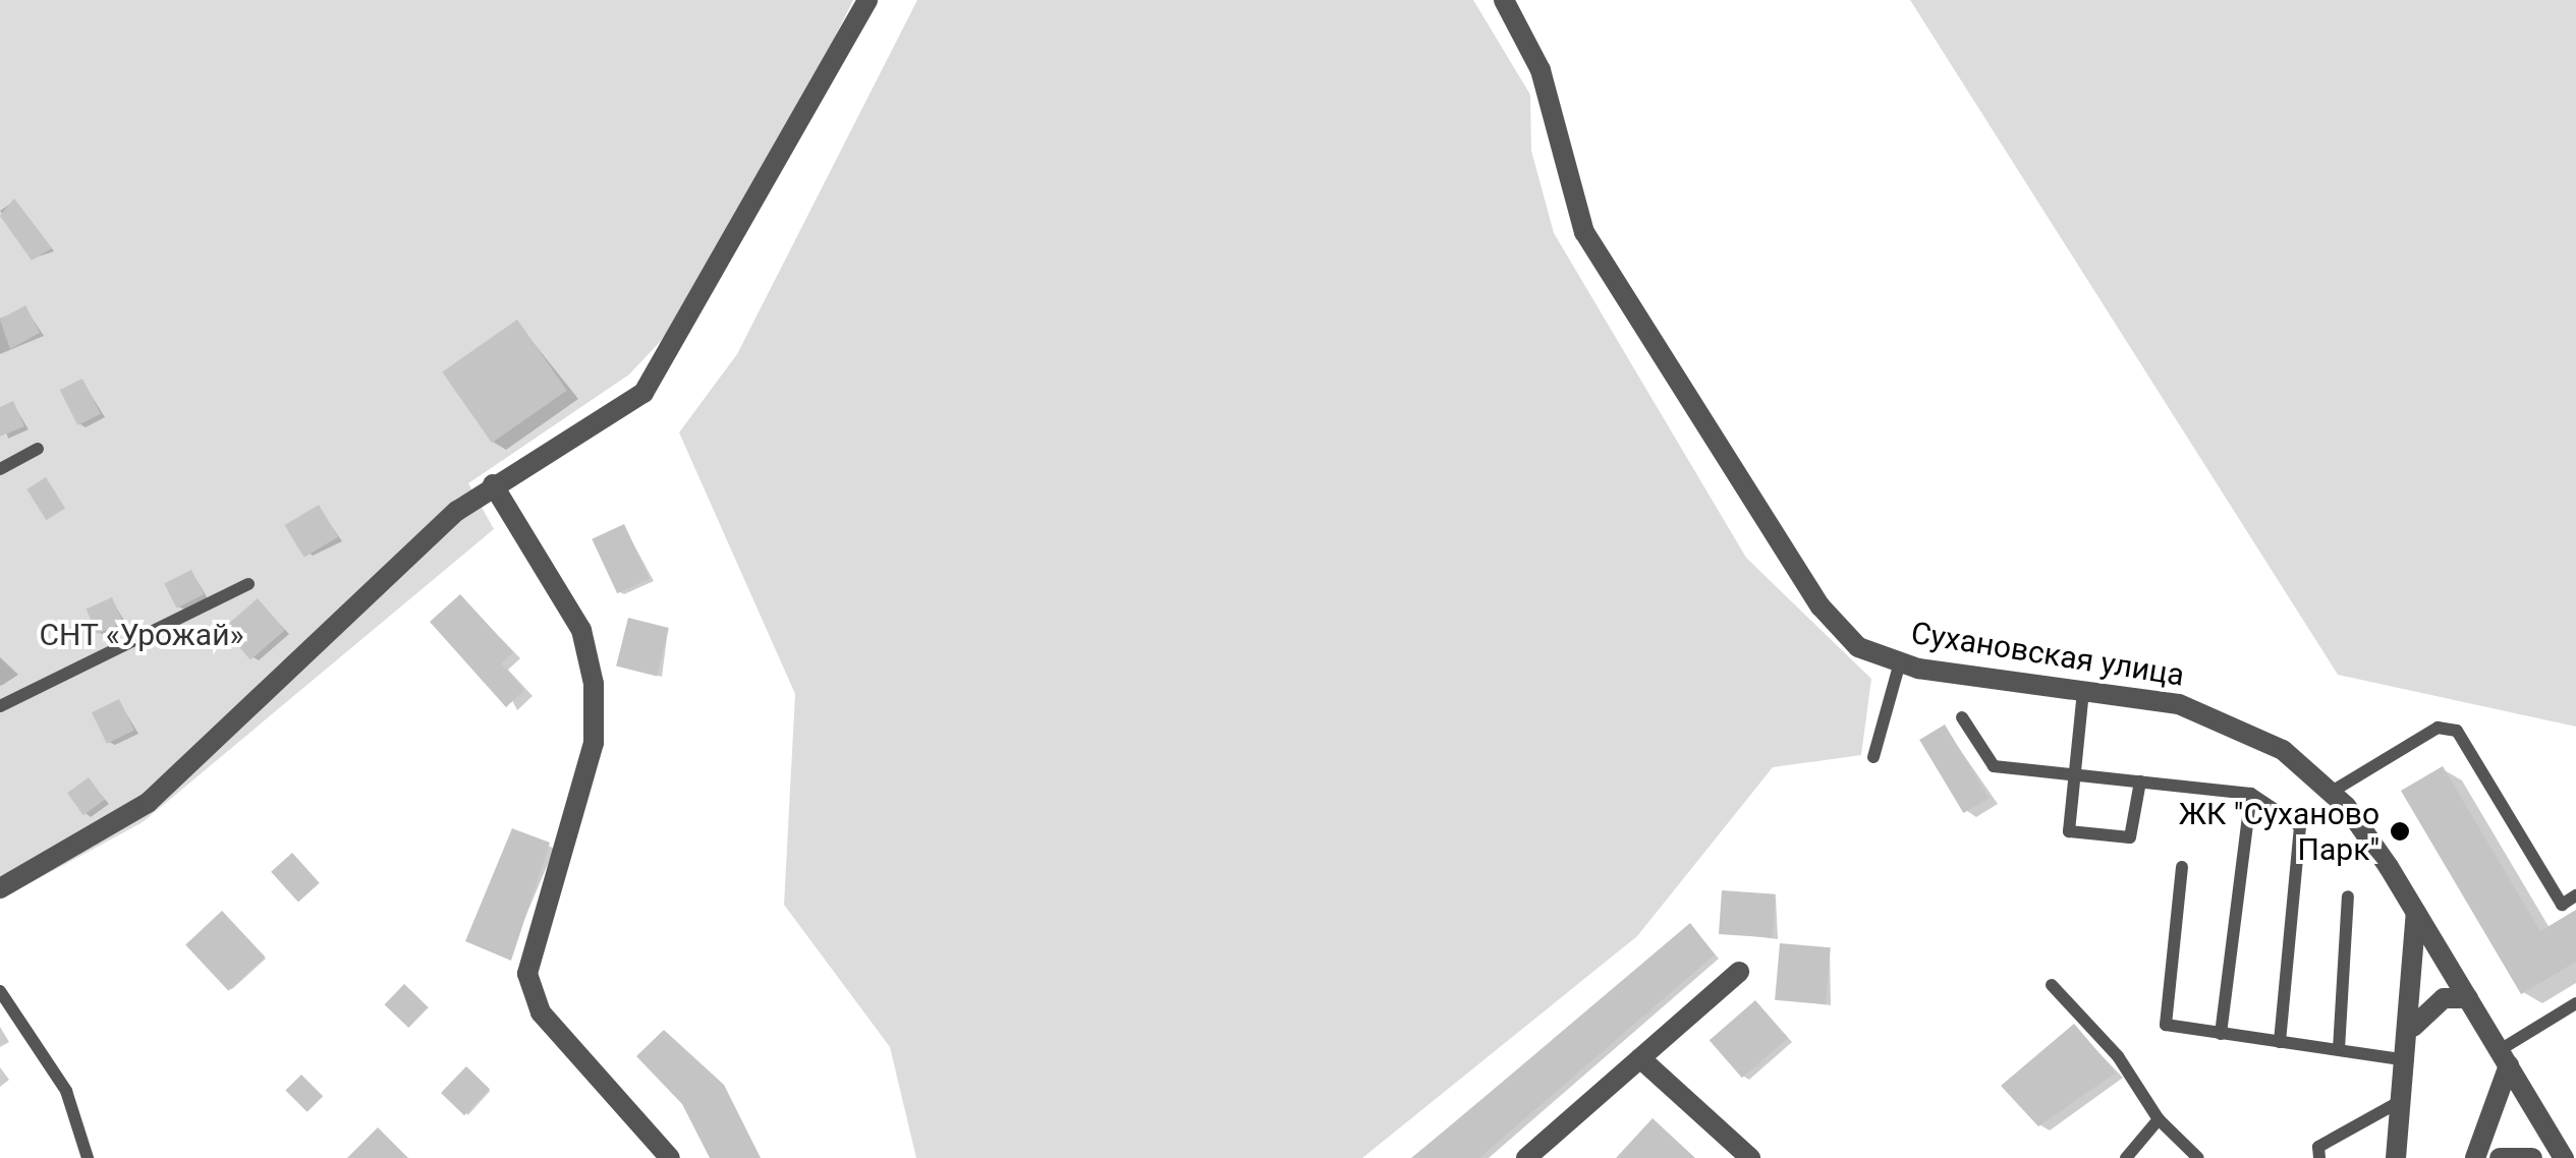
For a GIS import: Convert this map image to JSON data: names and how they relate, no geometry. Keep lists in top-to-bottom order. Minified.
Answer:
{"streets":{"street":["Сухановская улица"]},"parks":["СНТ «Урожай»"],"places":["ЖК \"Суханово Парк\""]}
